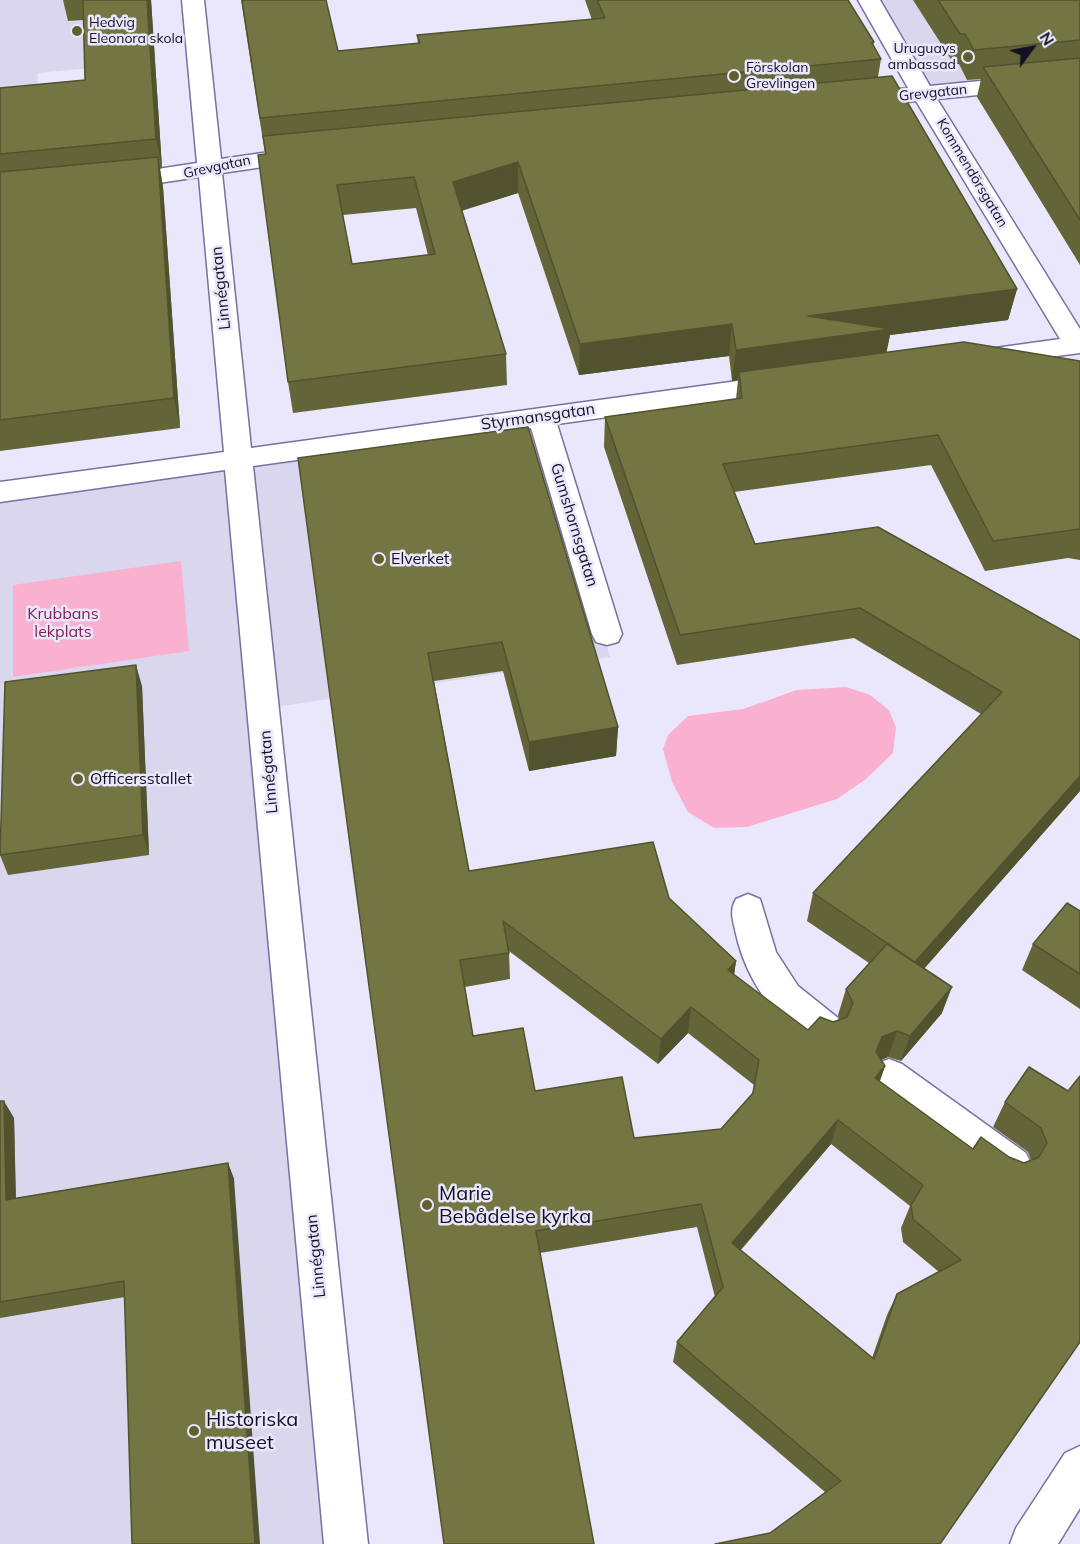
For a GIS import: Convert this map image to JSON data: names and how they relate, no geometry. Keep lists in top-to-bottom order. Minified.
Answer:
{"streets":{"street":["Grevgatan","Kommendörsgatan","Linnégatan","Styrmansgatan","Gumshornsgatan"]},"crossings":[["Grevgatan","Kommendörsgatan"],["Grevgatan","Linnégatan"],["Linnégatan","Styrmansgatan"],["Styrmansgatan","Gumshornsgatan"]],"parks":["Krubbans lekplats"],"places":["Hedvig Eleonora skola","Uruguays ambassad","Förskolan Grevlingen","Elverket","Officersstallet","Marie Bebådelse kyrka","Historiska museet"],"north":"top right"}
